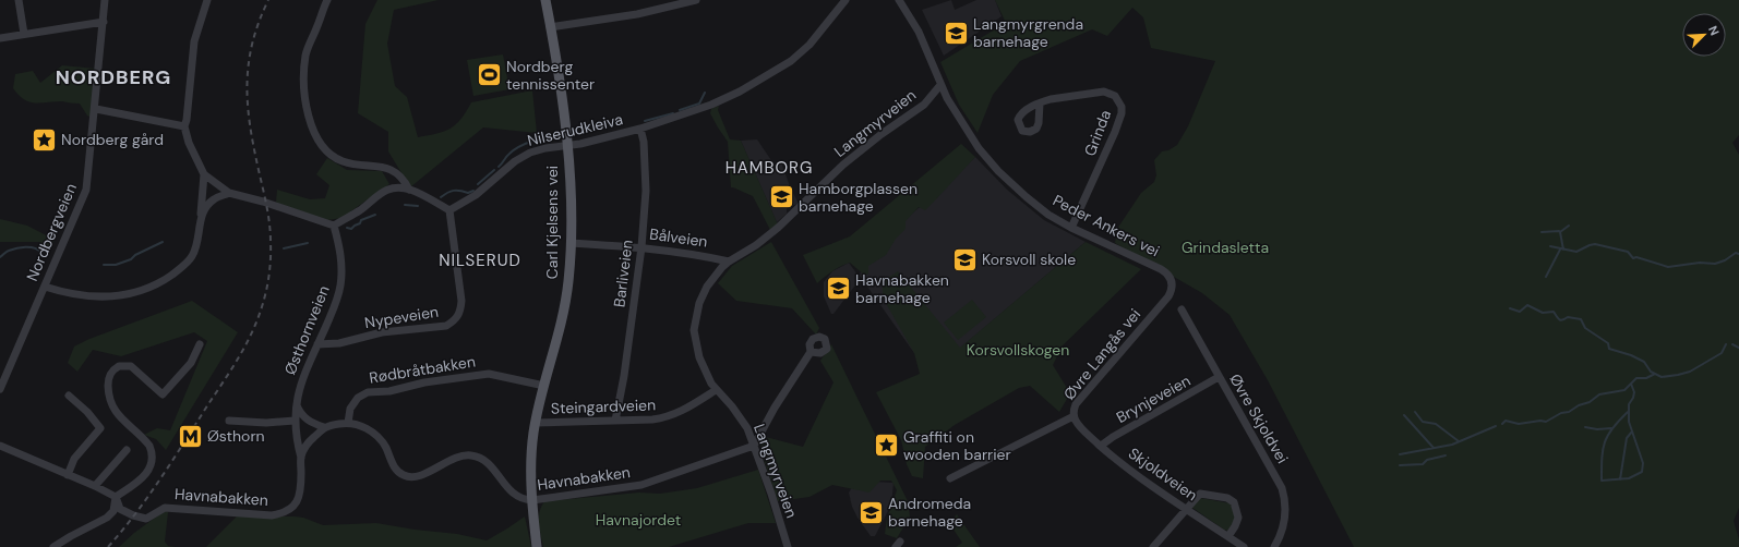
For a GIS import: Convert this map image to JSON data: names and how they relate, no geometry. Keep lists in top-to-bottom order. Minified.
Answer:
{"streets":{"main road":["Carl Kjelsens vei"],"street":["Langmyrveien","Nilserudkleiva","Grinda","Peder Ankers vei","Nordbergveien","Bålveien","Barliveien","Nypeveien","Østhornveien","Øvre Langås vei","Rødbråtbakken","Brynjeveien","Steingardveien","Øvre Skjoldvei","Skjoldveien","Havnabakken"]},"crossings":[["Langmyrveien","Peder Ankers vei"],["Langmyrveien","Bålveien"],["Langmyrveien","Steingardveien"],["Langmyrveien","Havnabakken"],["Nilserudkleiva","Carl Kjelsens vei"],["Nilserudkleiva","Barliveien"],["Nilserudkleiva","Nypeveien"],["Grinda","Peder Ankers vei"],["Carl Kjelsens vei","Bålveien"],["Carl Kjelsens vei","Rødbråtbakken"],["Carl Kjelsens vei","Steingardveien"],["Carl Kjelsens vei","Havnabakken"],["Peder Ankers vei","Øvre Langås vei"],["Bålveien","Barliveien"],["Barliveien","Steingardveien"],["Nypeveien","Østhornveien"],["Østhornveien","Havnabakken"],["Øvre Langås vei","Skjoldveien"],["Rødbråtbakken","Havnabakken"],["Brynjeveien","Øvre Skjoldvei"],["Brynjeveien","Skjoldveien"]],"districts":["NORDBERG","HAMBORG","NILSERUD"],"parks":["Grindasletta","Korsvollskogen","Havnajordet"],"places":{"school or university":["Langmyrgrenda barnehage","Hamborgplassen barnehage","Korsvoll skole","Havnabakken barnehage","Andromeda barnehage"],"sports":["Nordberg tennissenter"],"place":["Nordberg gård","Graffiti on wooden barrier"],"metro station":["Østhorn"]},"north":"top right"}
